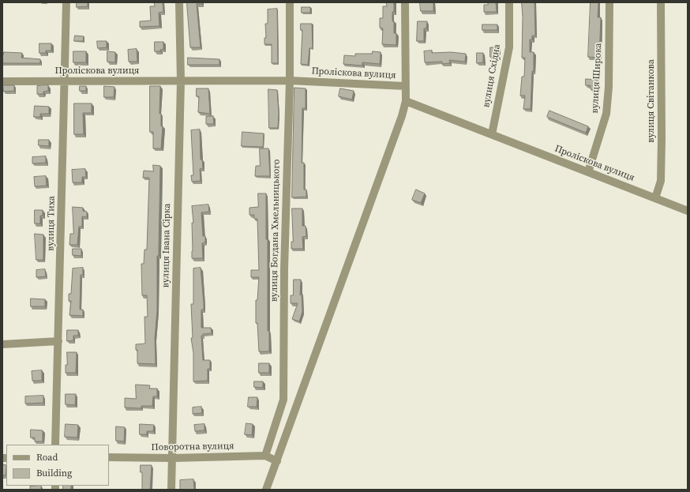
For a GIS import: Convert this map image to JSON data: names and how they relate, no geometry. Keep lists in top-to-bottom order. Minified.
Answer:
{"streets":{"street":["Проліскова вулиця","вулиця Східна","вулиця Широка","вулиця Світанкова","вулиця Тиха","вулиця Богдана Хмельницького","вулиця Івана Сірка","Поворотна вулиця"]},"crossings":[["Проліскова вулиця","вулиця Східна"],["Проліскова вулиця","вулиця Широка"],["Проліскова вулиця","вулиця Світанкова"],["Проліскова вулиця","вулиця Тиха"],["Проліскова вулиця","вулиця Богдана Хмельницького"],["Проліскова вулиця","вулиця Івана Сірка"],["вулиця Богдана Хмельницького","Поворотна вулиця"],["вулиця Івана Сірка","Поворотна вулиця"]],"legend":["Road","Building"]}
